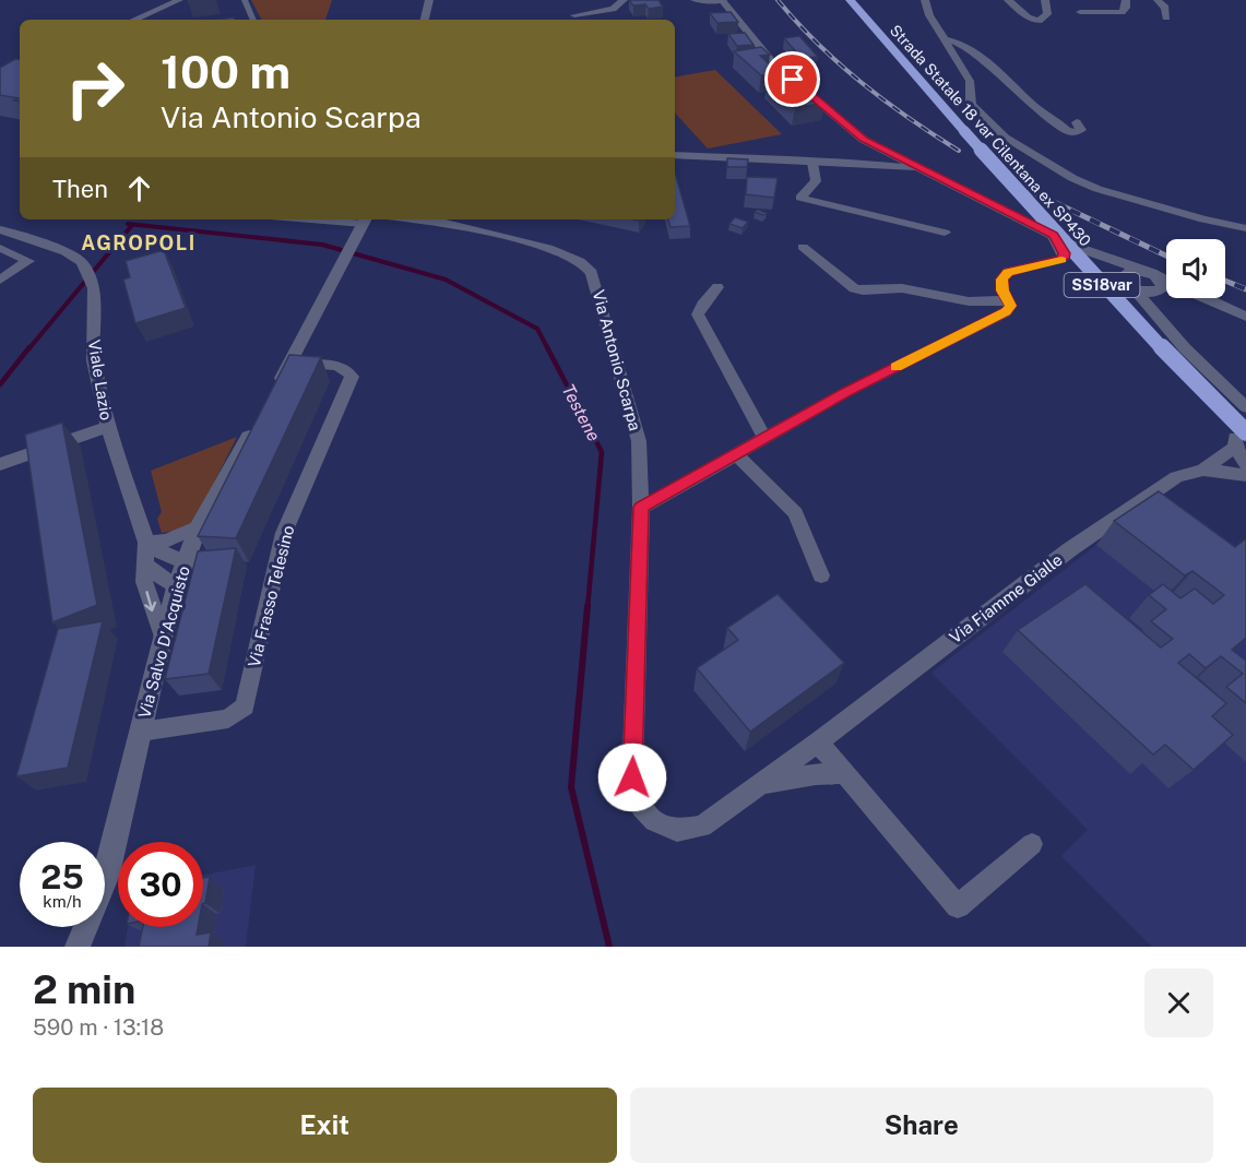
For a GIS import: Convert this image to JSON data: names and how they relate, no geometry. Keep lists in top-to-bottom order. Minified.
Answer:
{"streets":{"highway":["Strada Statale 18 var Cilentana ex SP430","SS18var"],"street":["Via Antonio Scarpa","Viale Lazio","Via Frasso Telesino","Via Fiamme Gialle","Via Salvo D'Acquisto"]},"crossings":[["Via Antonio Scarpa","Via Fiamme Gialle"],["Viale Lazio","Via Salvo D'Acquisto"],["Via Frasso Telesino","Via Salvo D'Acquisto"]],"districts":["AGROPOLI"],"water":["Testene"],"page":{"turn":["100 m","Via Antonio Scarpa"],"then":"Then","speed":"25 km/h","limit":"30","heading":["2 min","590 m · 13:18"],"buttons":["Exit","Share"]}}
